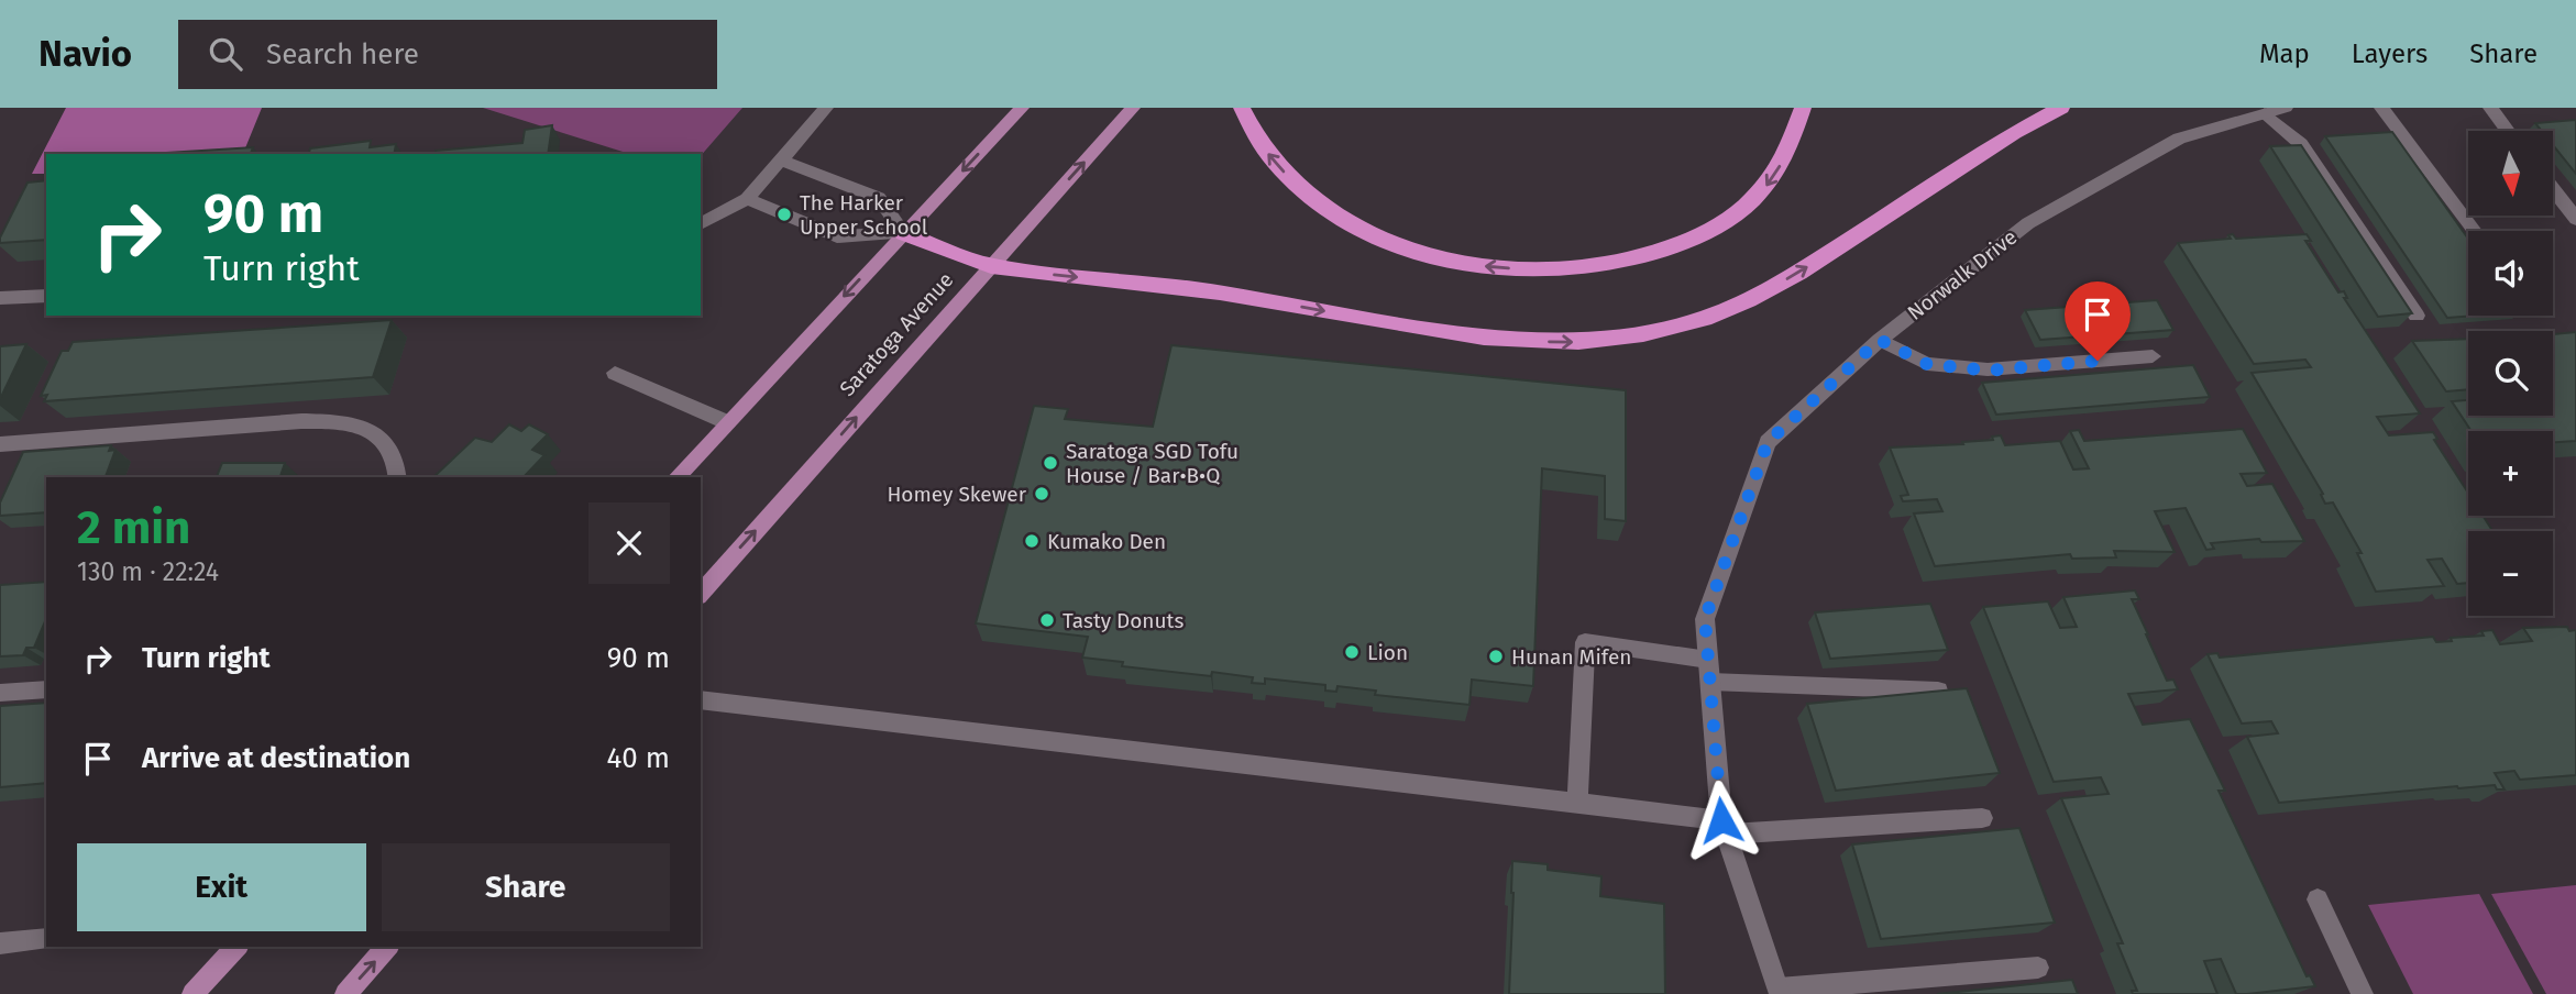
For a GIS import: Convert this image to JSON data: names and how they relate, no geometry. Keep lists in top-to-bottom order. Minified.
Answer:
{"streets":{"main road":["Saratoga Avenue"],"street":["Norwalk Drive"]},"places":["The Harker Upper School","Saratoga SGD Tofu House / Bar•B•Q","Homey Skewer","Kumako Den","Tasty Donuts","Lion","Hunan Mifen"],"north":"bottom","page":{"header":"Navio","search":"Search here","nav":["Map","Layers","Share"],"map_buttons":["+","−"],"turn":["90 m","Turn right"],"heading":["2 min","130 m · 22:24"],"list":[{"name":"Turn right","value":"90 m"},{"name":"Arrive at destination","value":"40 m"}],"buttons":["Exit","Share"]}}
